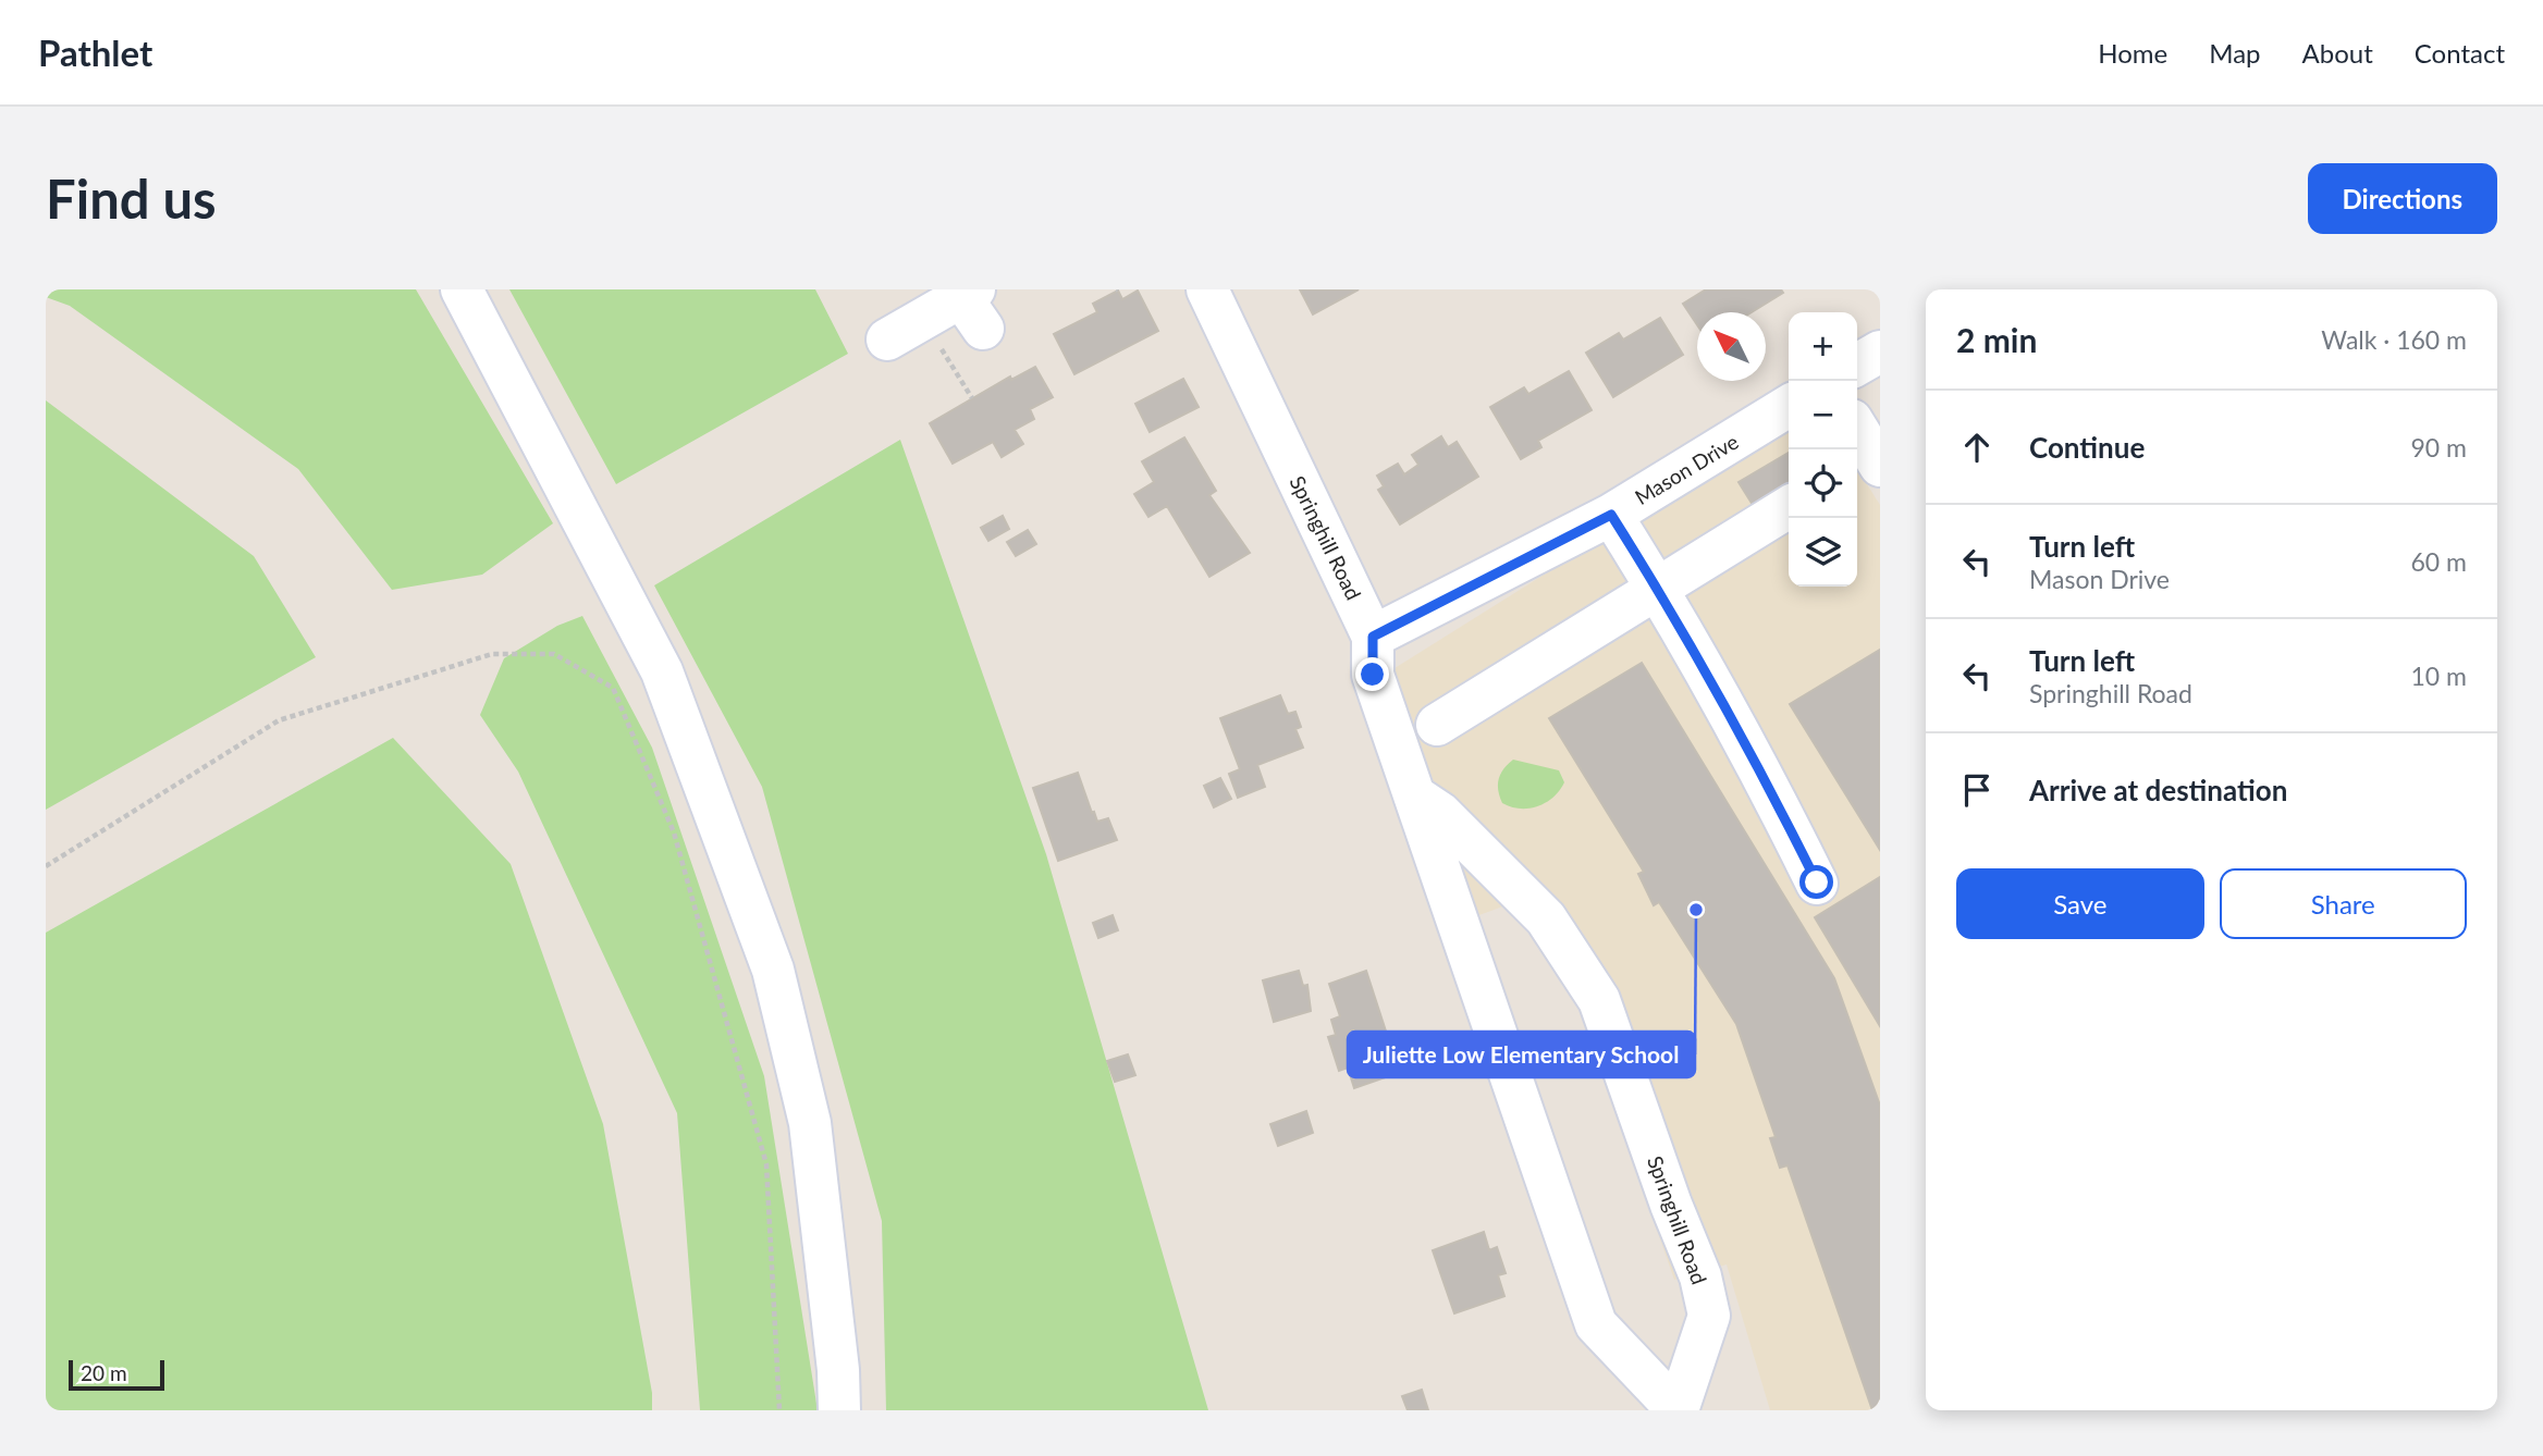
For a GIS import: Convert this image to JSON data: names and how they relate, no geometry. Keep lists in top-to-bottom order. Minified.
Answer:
{"streets":{"street":["Mason Drive","Springhill Road"]},"crossings":[["Mason Drive","Springhill Road"]],"places":["Juliette Low Elementary School"],"scale_bar":"20 m","north":"top left","page":{"header":"Pathlet","nav":["Home","Map","About","Contact"],"buttons":["Directions",["Save","Share"]],"title":"Find us","heading":["2 min","Walk · 160 m"],"map_buttons":["+","−"],"list":[["Continue","90 m"],["Turn left","Mason Drive","60 m"],["Turn left","Springhill Road","10 m"],"Arrive at destination"],"scale":"20 m"}}
